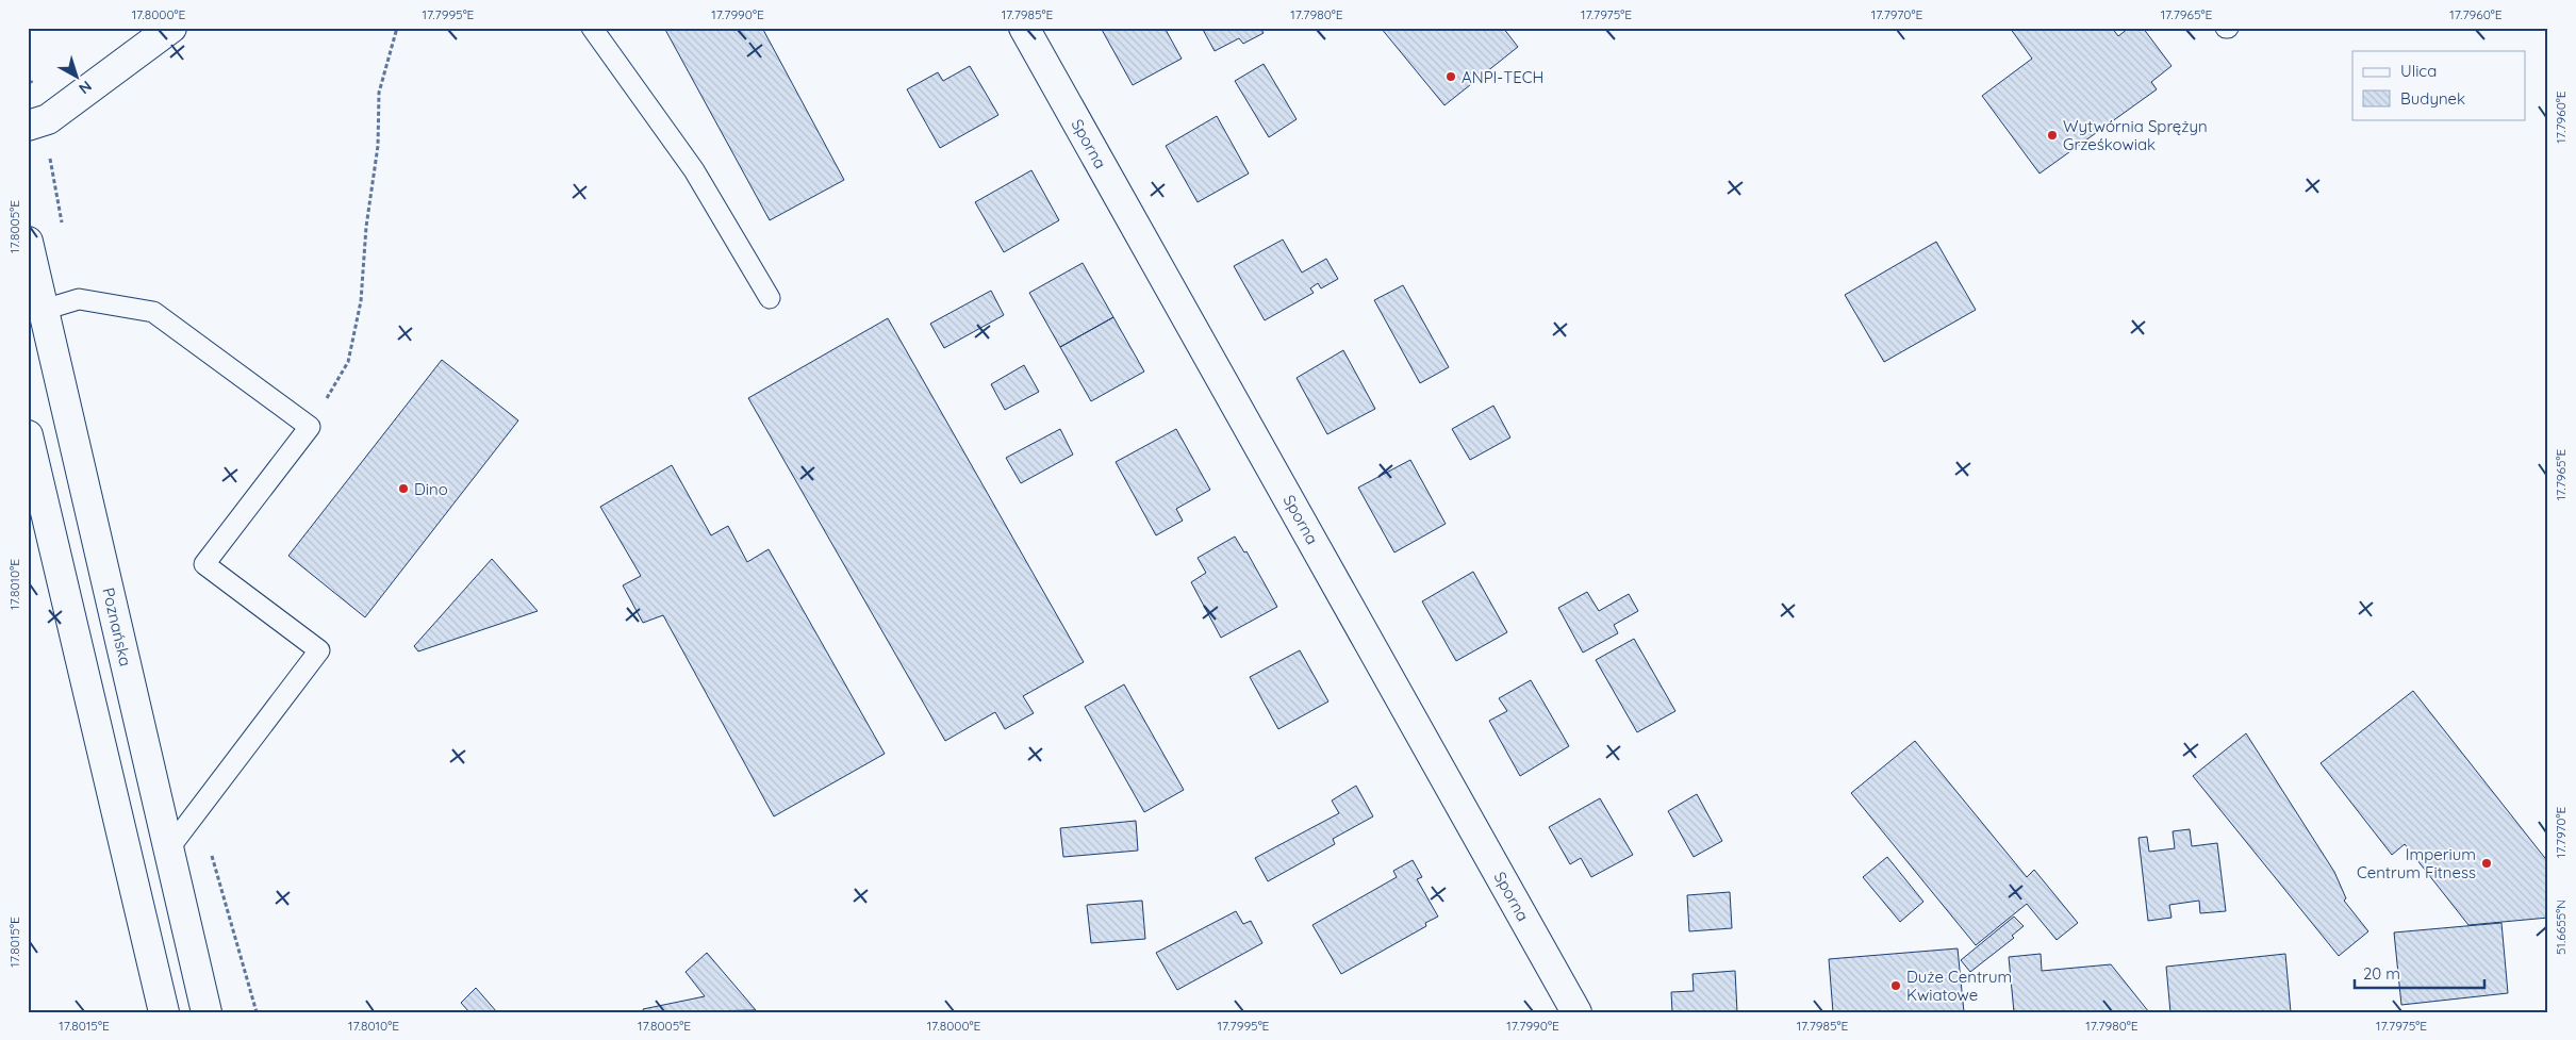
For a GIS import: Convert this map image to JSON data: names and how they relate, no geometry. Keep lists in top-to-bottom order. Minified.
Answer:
{"streets":{"main road":["Sporna","Poznańska"]},"places":["ANPI-TECH","Wytwórnia Sprężyn Grześkowiak","Dino","Imperium Centrum Fitness","Duże Centrum Kwiatowe"],"legend":["Ulica","Budynek"],"scale_bar":"20 m","north":"bottom right","coordinates":["17.8000°E","17.7995°E","17.7990°E","17.7985°E","17.7980°E","17.7975°E","17.7970°E","17.7965°E","17.7960°E","17.8005°E","17.8010°E","51.6655°N","17.8015°E"]}
